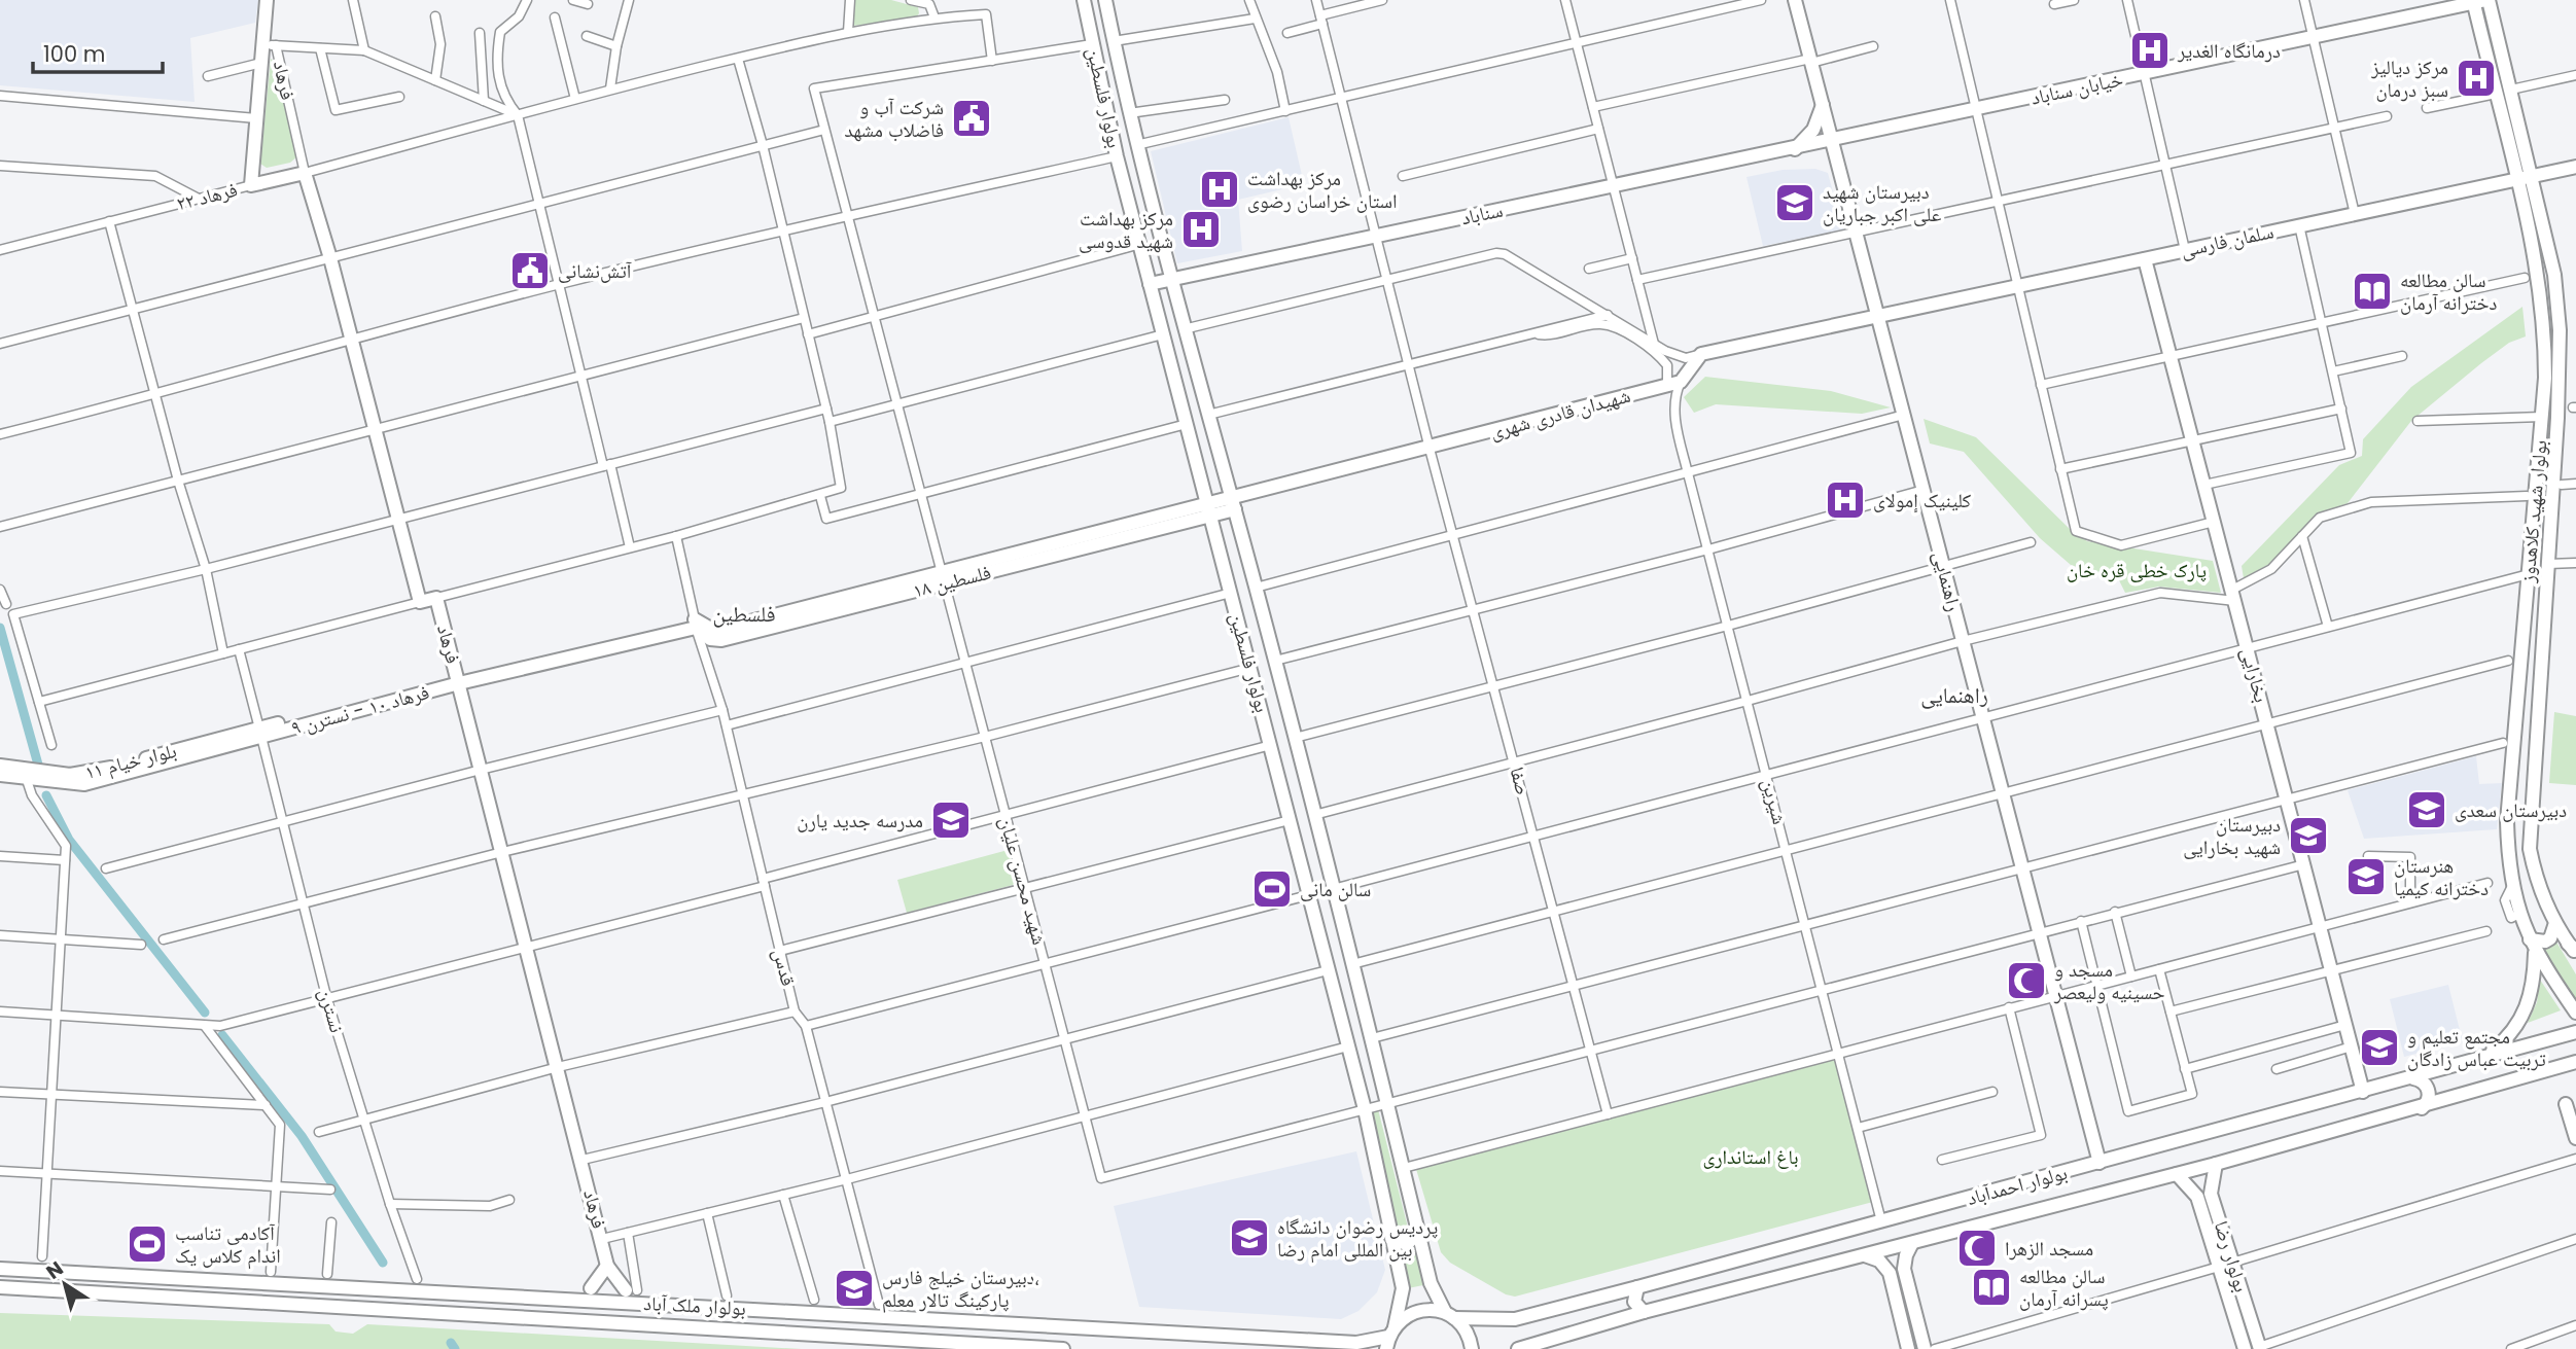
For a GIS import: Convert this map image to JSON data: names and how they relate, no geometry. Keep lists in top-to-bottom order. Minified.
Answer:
{"streets":{"main road":["فرهاد","خیابان سناباد","بولوار فلسطین","فرهاد ۲۲","سناباد","سلمان فارسی","شهیدان قادری شهری","بولوار شهید کلاهدوز","فلسطین ۱۸","راهنمایی","بخارایی","فرهاد ۱۰ - نسترن ۹","بلوار خیام ۱۱","بولوار احمدآباد","بولوار رضا","بولوار ملک آباد"],"street":["صفا","شیرین","شهید محسن علیان","قدس","نسترن"]},"crossings":[["فرهاد","فرهاد ۲۲"],["فرهاد","فرهاد ۱۰ - نسترن ۹"],["خیابان سناباد","سناباد"],["خیابان سناباد","بولوار شهید کلاهدوز"],["خیابان سناباد","راهنمایی"],["بولوار فلسطین","سناباد"],["بولوار فلسطین","شهیدان قادری شهری"],["بولوار فلسطین","فلسطین ۱۸"],["بولوار فلسطین","شهید محسن علیان"],["بولوار فلسطین","بولوار احمدآباد"],["بولوار فلسطین","بولوار ملک آباد"],["سناباد","صفا"],["سلمان فارسی","بولوار شهید کلاهدوز"],["سلمان فارسی","راهنمایی"],["سلمان فارسی","بخارایی"],["شهیدان قادری شهری","فلسطین ۱۸"],["شهیدان قادری شهری","صفا"],["شهیدان قادری شهری","شیرین"],["فلسطین ۱۸","شهید محسن علیان"],["فلسطین ۱۸","قدس"],["راهنمایی","بولوار احمدآباد"],["بخارایی","بولوار احمدآباد"],["فرهاد ۱۰ - نسترن ۹","بلوار خیام ۱۱"],["فرهاد ۱۰ - نسترن ۹","نسترن"],["بلوار خیام ۱۱","نسترن"],["شیرین","بولوار احمدآباد"],["بولوار احمدآباد","بولوار رضا"],["بولوار احمدآباد","بولوار ملک آباد"]],"districts":["فلسطین","راهنمایی"],"parks":["پارک خطی قره خان","باغ استانداری"],"places":{"hospital":["درمانگاه الغدیر","مرکز دیالیز سبز درمان","مرکز بهداشت استان خراسان رضوی","مرکز بهداشت شهید قدوسی","کلینیک إمولای"],"public building":["شرکت آب و فاضلاب مشهد","آتش‌نشانی"],"school or university":["دبیرستان شهید علی اکبر جباریان","دبیرستان سعدی","مدرسه جدید یارن","دبیرستان شهید بخارایی","هنرستان دخترانه کیمیا","مجتمع تعلیم و تربیت عباس زادگان","پردیس رضوان دانشگاه بین المللی امام رضا","دبیرستان خیلج فارس، پارکینگ تالار معلم"],"library":["سالن مطالعه دخترانه آرمان","سالن مطالعه پسرانه آرمان"],"sports":["سالن مانی","آکادمی تناسب اندام کلاس یک"],"mosque":["مسجد و حسینیه ولیعصر","مسجد الزهرا"]},"scale_bar":"100 m","north":"top left"}
